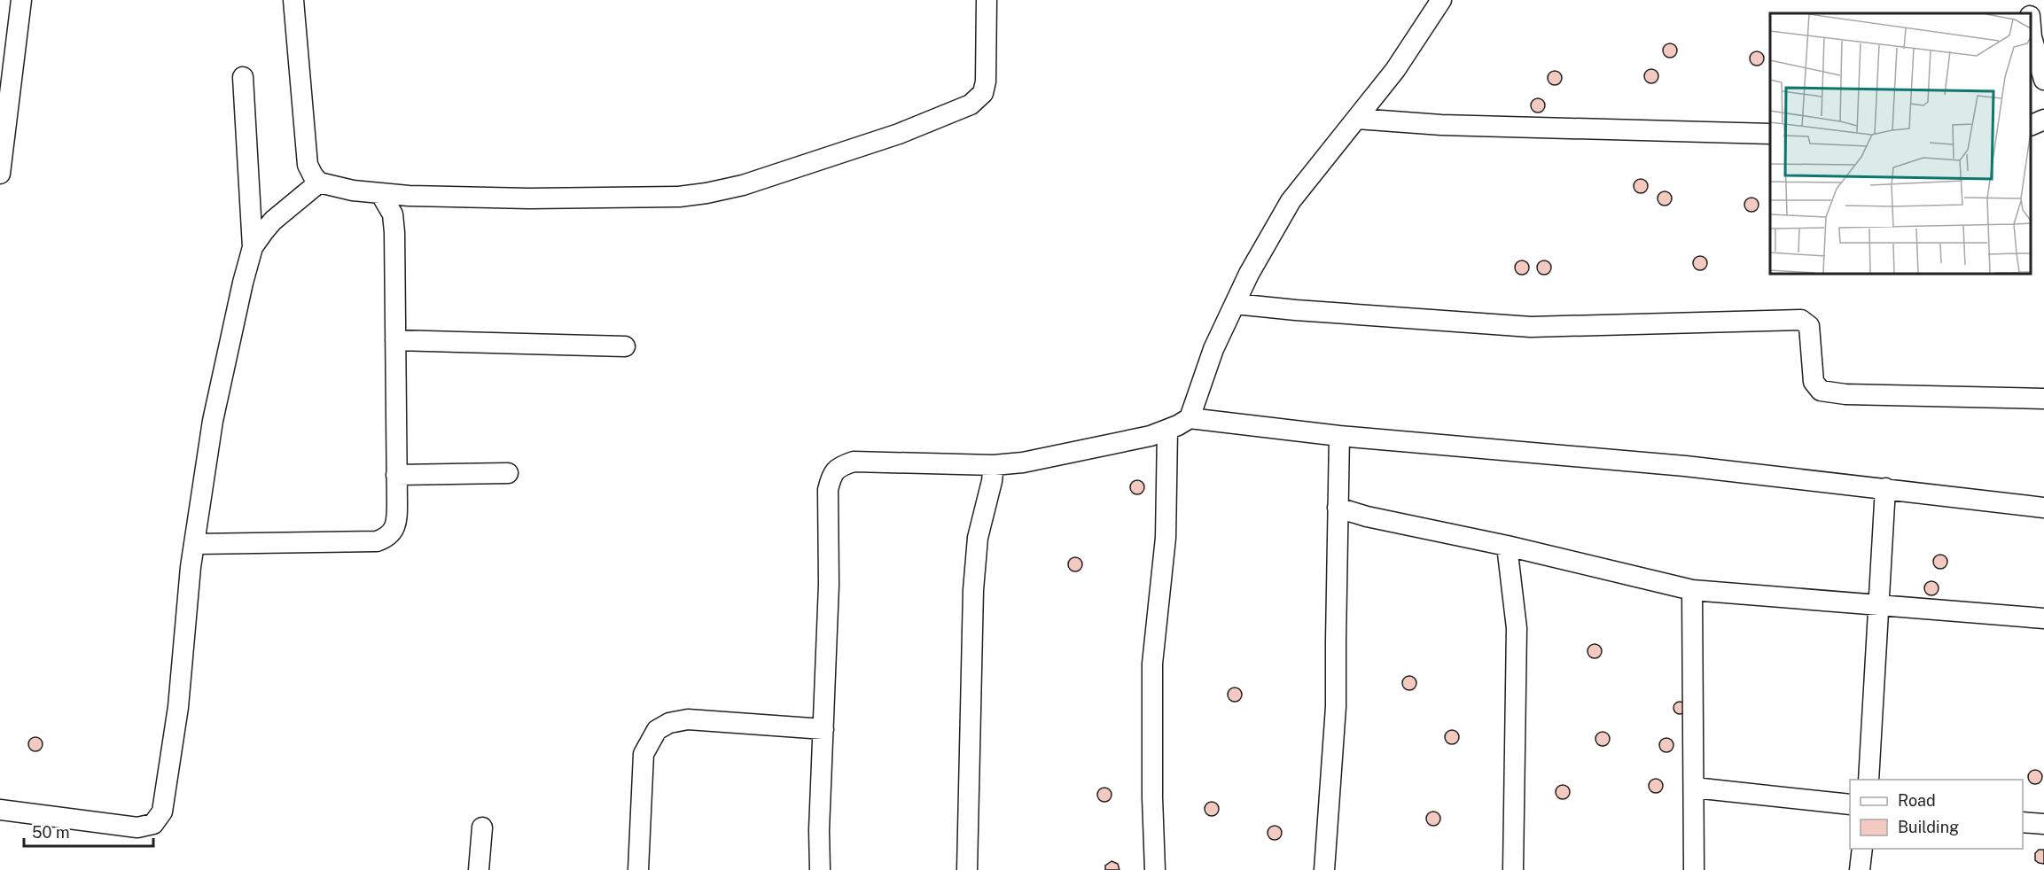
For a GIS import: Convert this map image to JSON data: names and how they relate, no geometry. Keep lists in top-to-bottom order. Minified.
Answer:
{"legend":["Road","Building"],"scale_bar":"50 m"}
